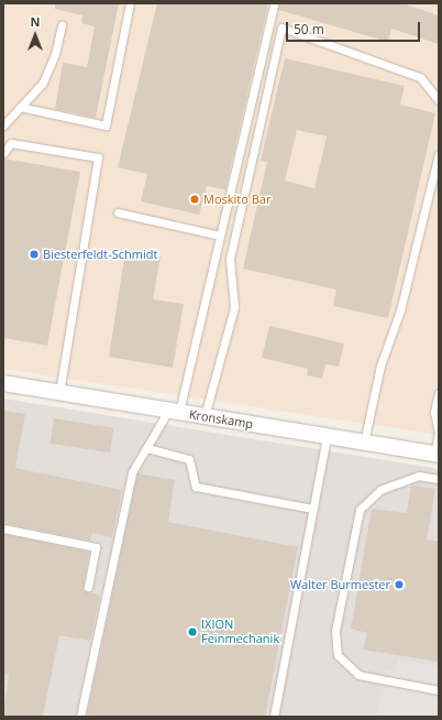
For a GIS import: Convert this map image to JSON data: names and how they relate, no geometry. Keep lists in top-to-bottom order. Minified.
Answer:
{"streets":{"street":["Kronskamp"]},"places":["Moskito Bar","Biesterfeldt-Schmidt","Walter Burmester","IXION Feinmechanik"],"scale_bar":"50 m","north":"top"}
